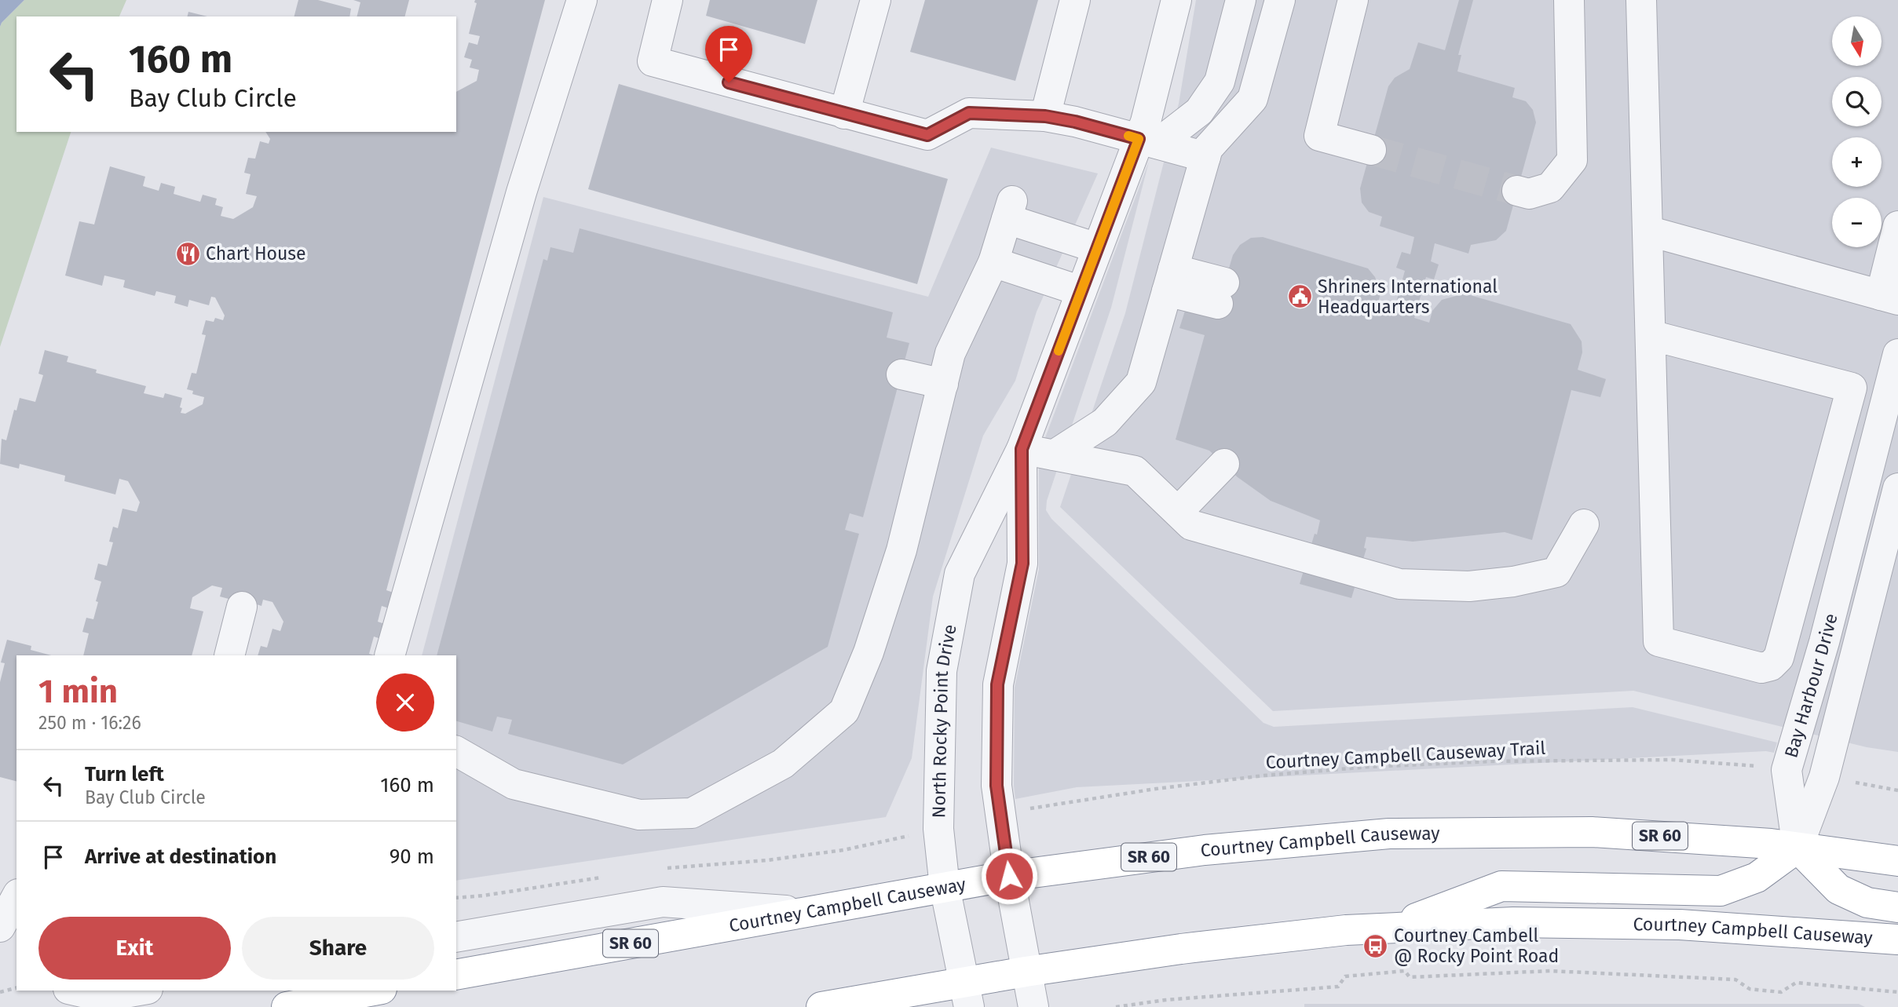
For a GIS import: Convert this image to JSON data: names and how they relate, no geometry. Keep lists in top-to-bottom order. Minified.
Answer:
{"streets":{"highway":["SR 60","Courtney Campbell Causeway"],"street":["Bay Harbour Drive","North Rocky Point Drive"],"path":["Courtney Campbell Causeway Trail"]},"crossings":[["Bay Harbour Drive","Courtney Campbell Causeway"],["North Rocky Point Drive","Courtney Campbell Causeway"]],"places":{"restaurant":["Chart House"],"public building":["Shriners International Headquarters"],"bus stop":["Courtney Cambell @ Rocky Point Road"]},"north":"bottom","page":{"map_buttons":["+","−"],"turn":["160 m","Bay Club Circle"],"heading":["1 min","250 m · 16:26"],"list":[{"name":"Turn left","note":"Bay Club Circle","value":"160 m"},{"name":"Arrive at destination","value":"90 m"}],"buttons":["Exit","Share"]}}
